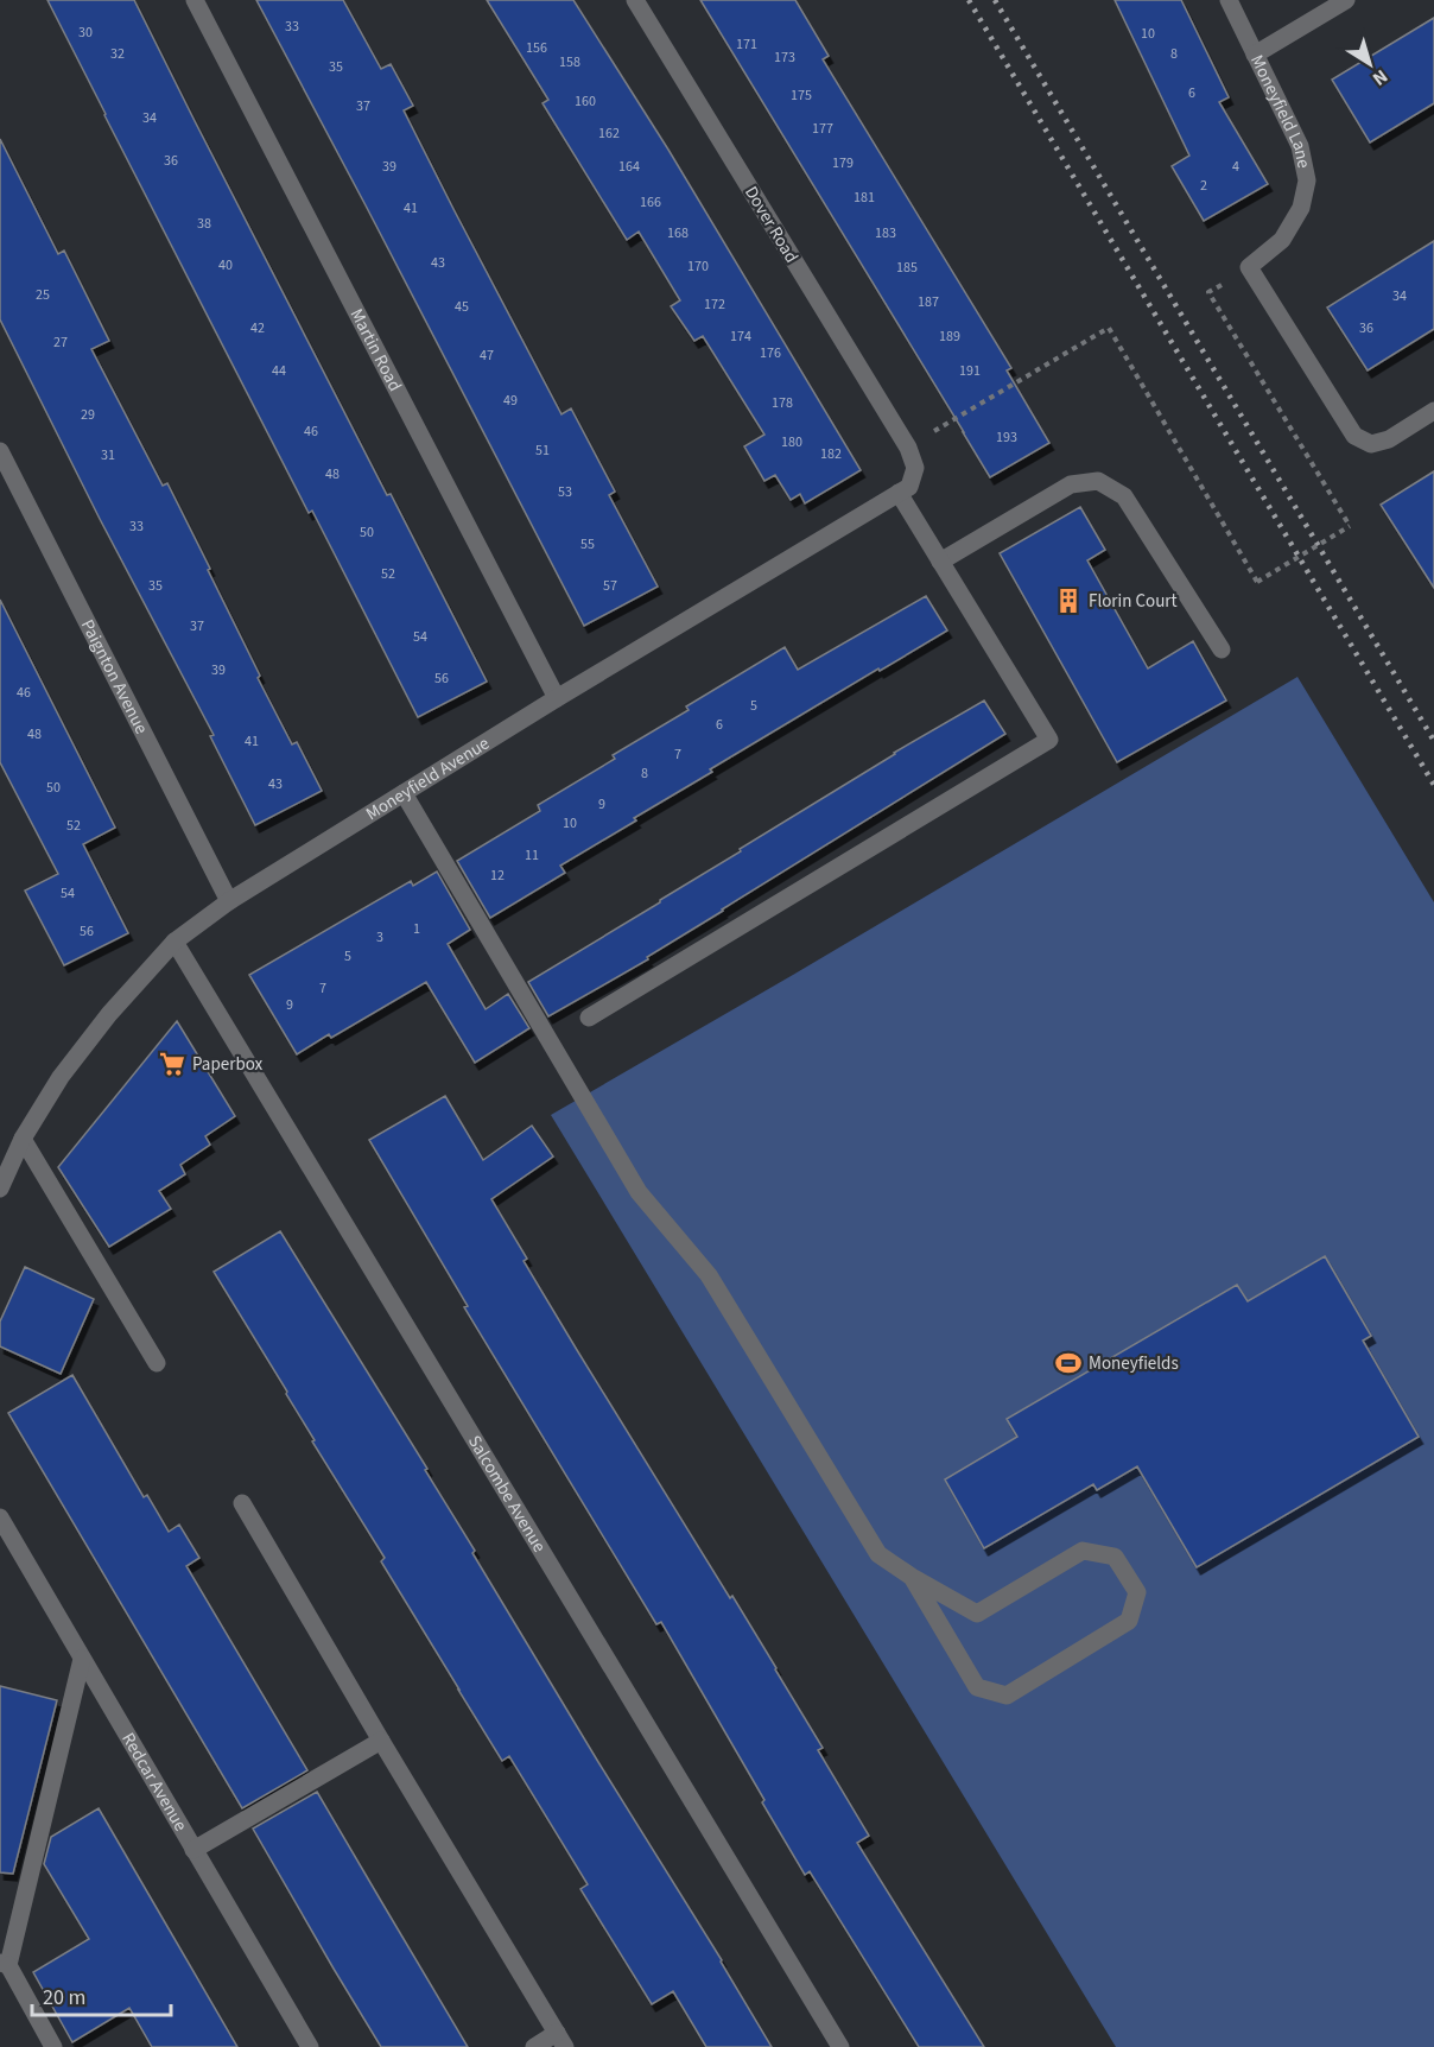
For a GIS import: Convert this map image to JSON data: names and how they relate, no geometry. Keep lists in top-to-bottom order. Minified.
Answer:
{"streets":{"street":["Moneyfield Lane","Dover Road","Martin Road","Paignton Avenue","Moneyfield Avenue","Salcombe Avenue","Redcar Avenue"]},"crossings":[["Martin Road","Moneyfield Avenue"],["Paignton Avenue","Moneyfield Avenue"],["Moneyfield Avenue","Salcombe Avenue"]],"places":{"building":["Florin Court"],"supermarket":["Paperbox"],"sports":["Moneyfields"]},"house_numbers":["33","30","10","171","156","32","8","173","158","35","6","175","160","37","34","177","162","36","179","39","164","4","2","181","166","41","38","168","183","43","40","170","185","25","34","187","172","45","42","36","174","189","27","176","47","44","191","49","178","29","46","193","180","51","182","31","48","53","33","50","55","52","35","57","37","54","39","56","46","5","6","48","41","7","8","43","50","9","10","52","11","12","54","1","56","3","5","7","9"],"scale_bar":"20 m","north":"bottom right"}
